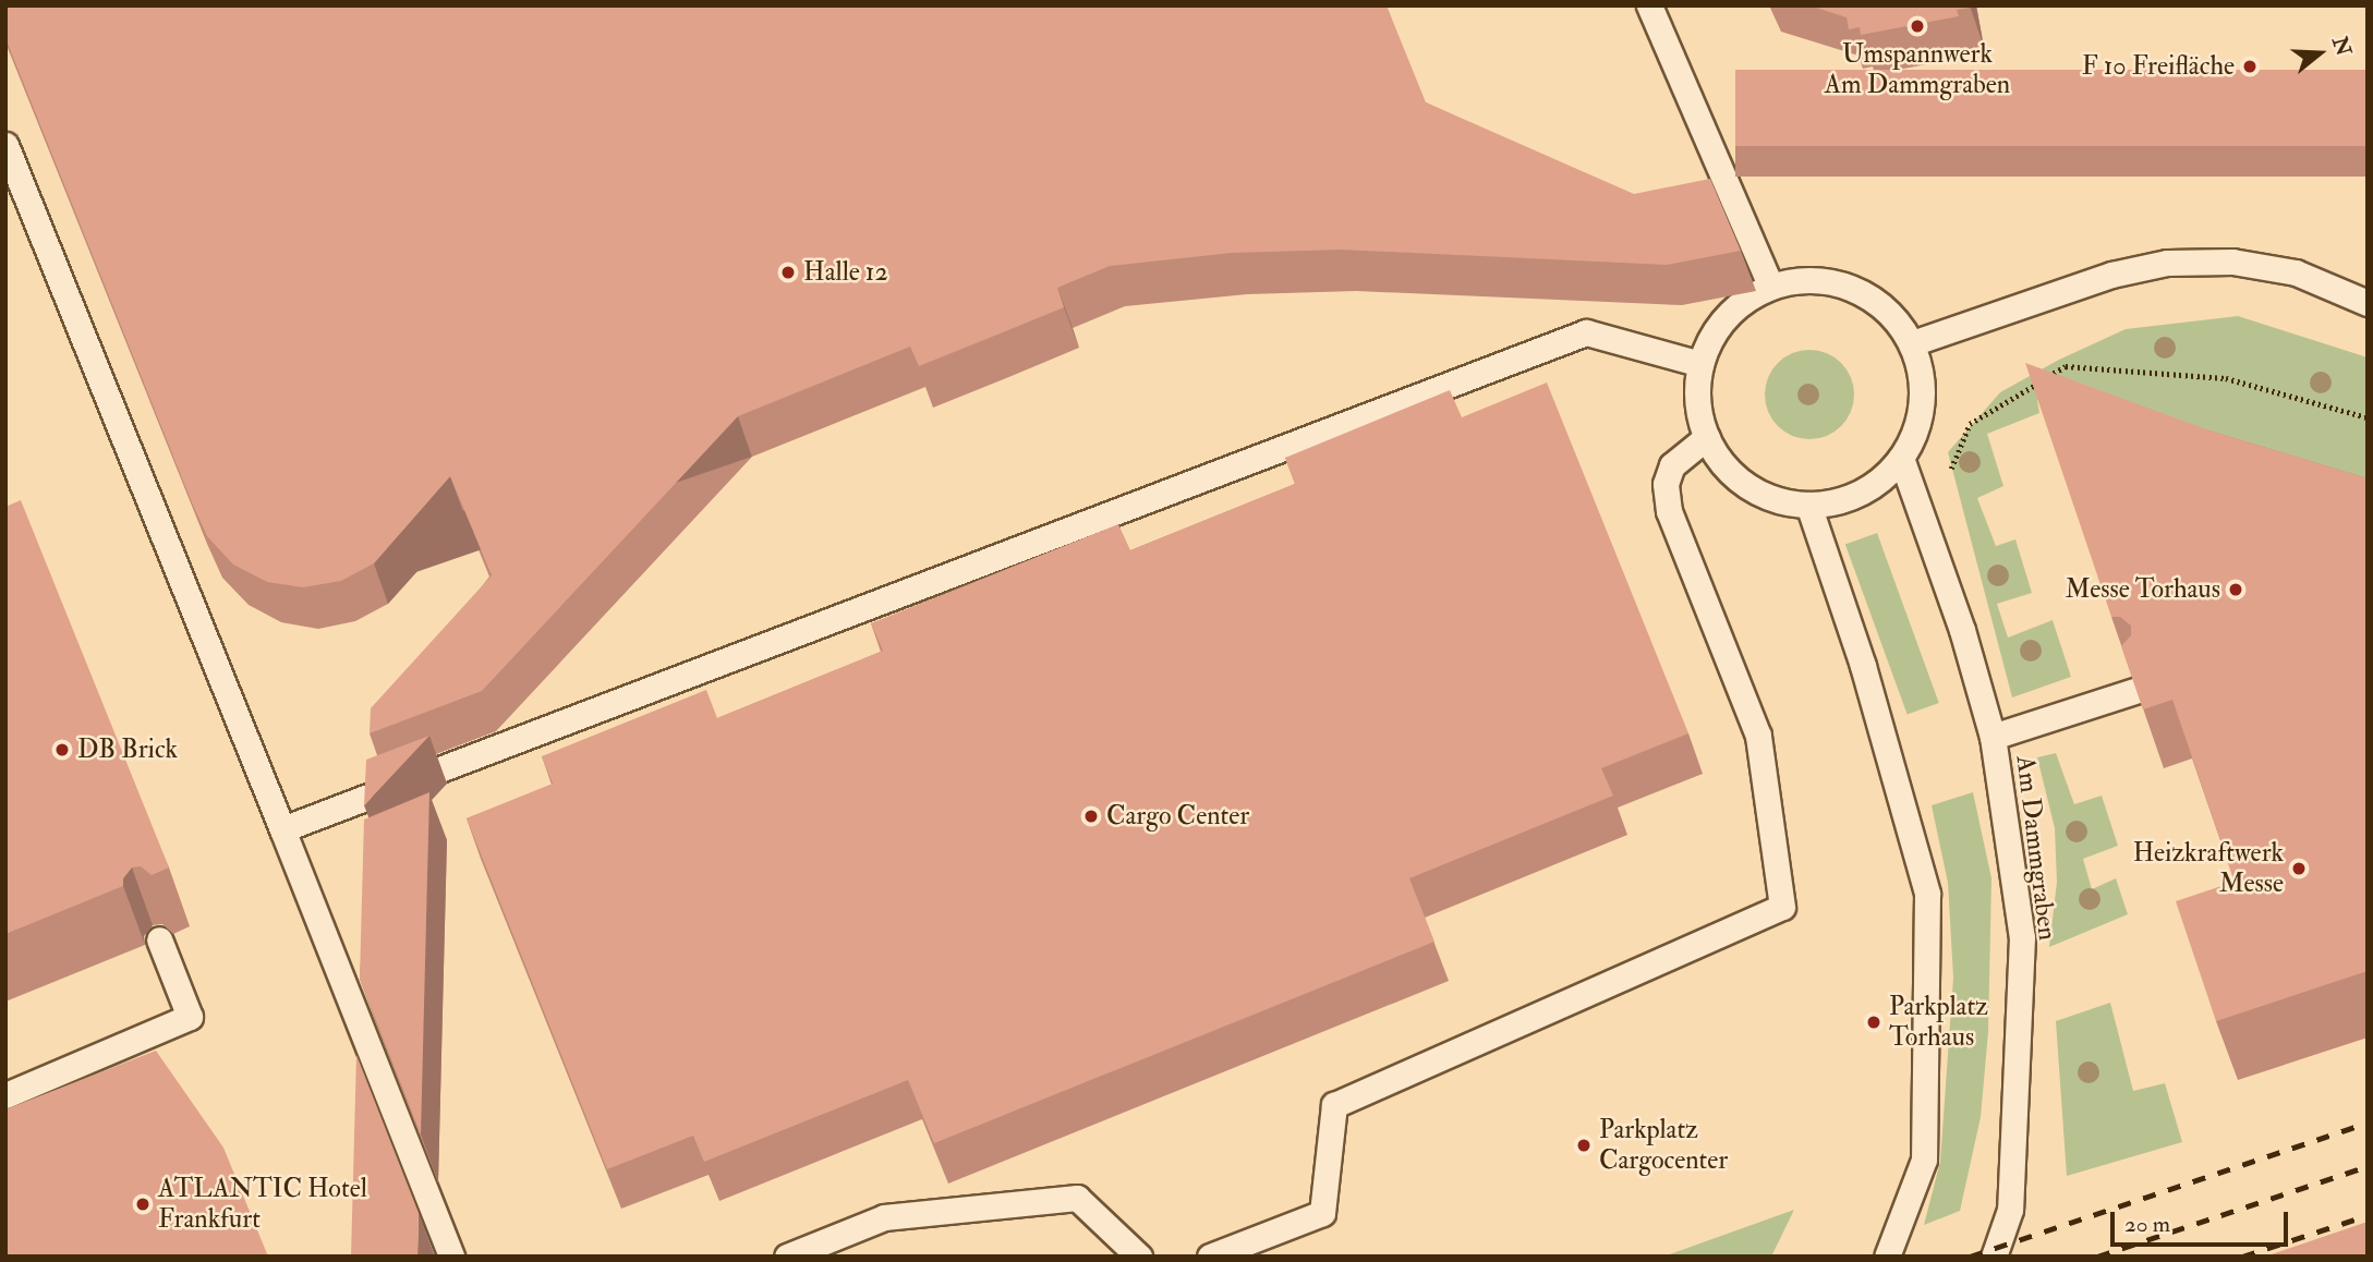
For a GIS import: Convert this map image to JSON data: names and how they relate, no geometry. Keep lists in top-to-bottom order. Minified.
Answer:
{"streets":{"lane":["Am Dammgraben"]},"places":["Umspannwerk Am Dammgraben","F 10 Freifläche","Halle 12","Messe Torhaus","DB Brick","Cargo Center","Heizkraftwerk Messe","Parkplatz Torhaus","Parkplatz Cargocenter","ATLANTIC Hotel Frankfurt"],"scale_bar":"20 m","north":"right"}
